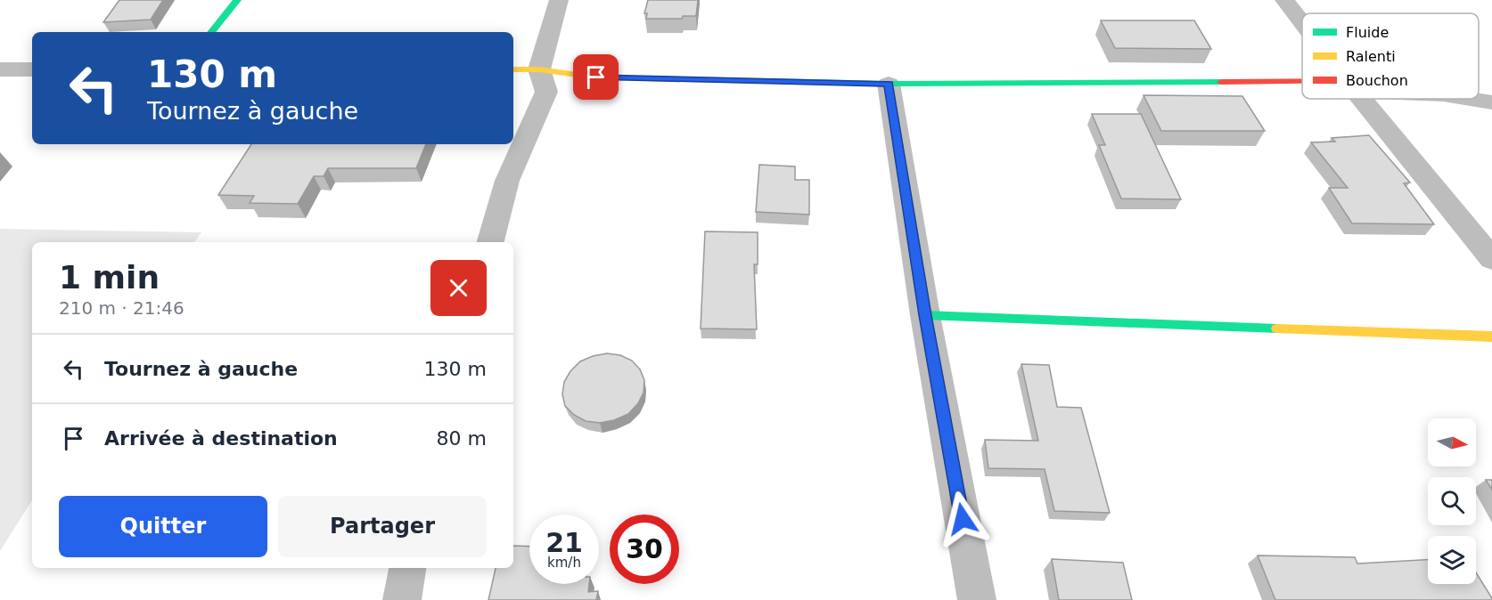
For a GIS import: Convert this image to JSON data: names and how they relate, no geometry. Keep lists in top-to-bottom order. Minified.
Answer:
{"legend":["Fluide","Ralenti","Bouchon"],"north":"right","page":{"turn":["130 m","Tournez à gauche"],"heading":["1 min","210 m · 21:46"],"list":[{"name":"Tournez à gauche","value":"130 m"},{"name":"Arrivée à destination","value":"80 m"}],"buttons":["Quitter","Partager"],"speed":"21 km/h","limit":"30"}}
